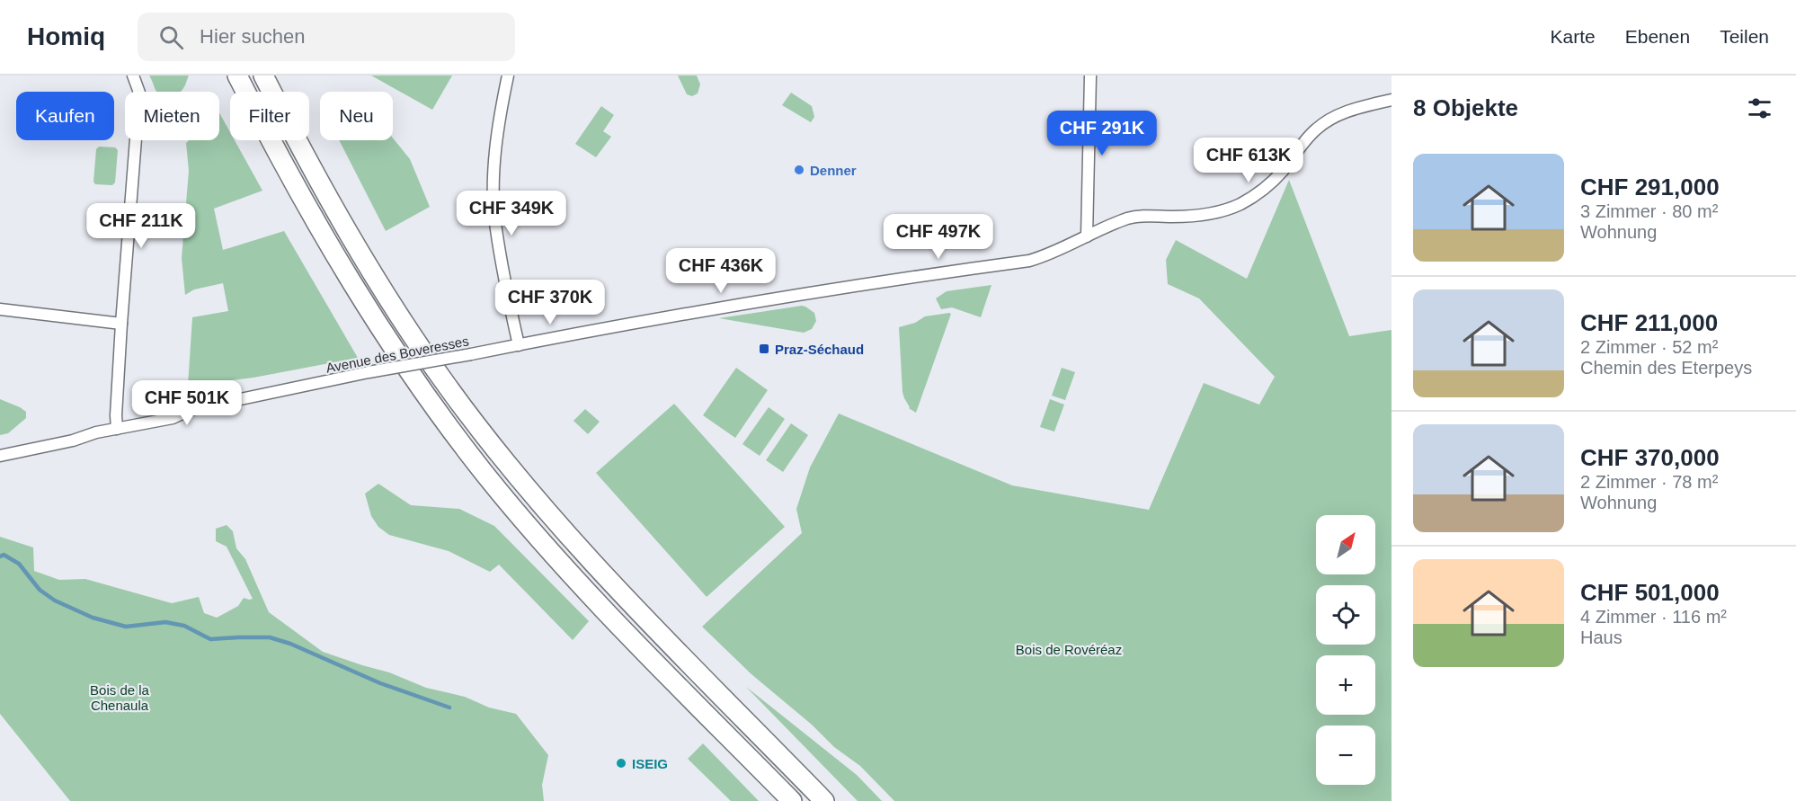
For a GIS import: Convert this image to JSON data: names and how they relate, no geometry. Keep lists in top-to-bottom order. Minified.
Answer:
{"streets":{"street":["Avenue des Boveresses"]},"parks":["Bois de Rovéréaz","Bois de la Chenaula"],"places":{"other":["Denner","ISEIG"],"transit":["Praz-Séchaud"]},"north":"top right","page":{"header":"Homiq","search":"Hier suchen","nav":["Karte","Ebenen","Teilen"],"heading":"8 Objekte","chip":["Kaufen","Mieten","Filter","Neu"],"price":["CHF 291K","CHF 613K","CHF 349K","CHF 211K","CHF 497K","CHF 436K","CHF 370K","CHF 501K"],"list":[{"name":"CHF 291,000","note":"3 Zimmer · 80 m² · Wohnung"},{"name":"CHF 211,000","note":"2 Zimmer · 52 m² · Chemin des Eterpeys"},{"name":"CHF 370,000","note":"2 Zimmer · 78 m² · Wohnung"},{"name":"CHF 501,000","note":"4 Zimmer · 116 m² · Haus"}],"map_buttons":["+","−"]}}
